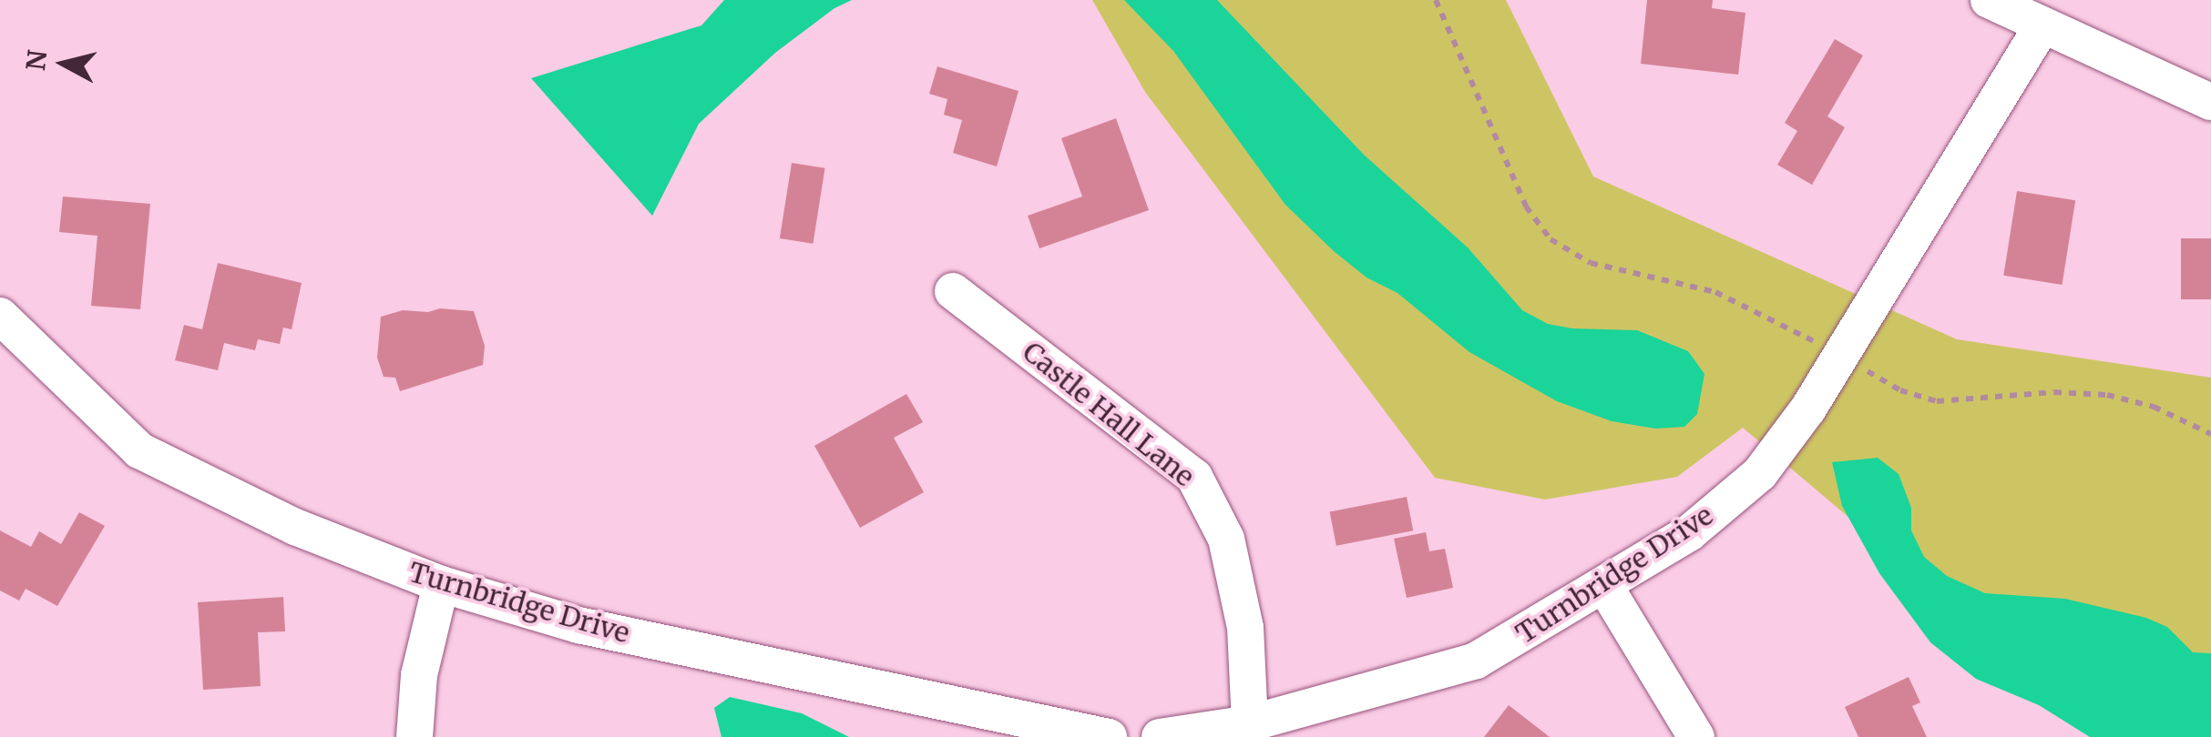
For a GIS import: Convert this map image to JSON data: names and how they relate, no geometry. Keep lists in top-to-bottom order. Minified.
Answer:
{"streets":{"street":["Castle Hall Lane","Turnbridge Drive"]},"crossings":[["Castle Hall Lane","Turnbridge Drive"]],"north":"left"}
